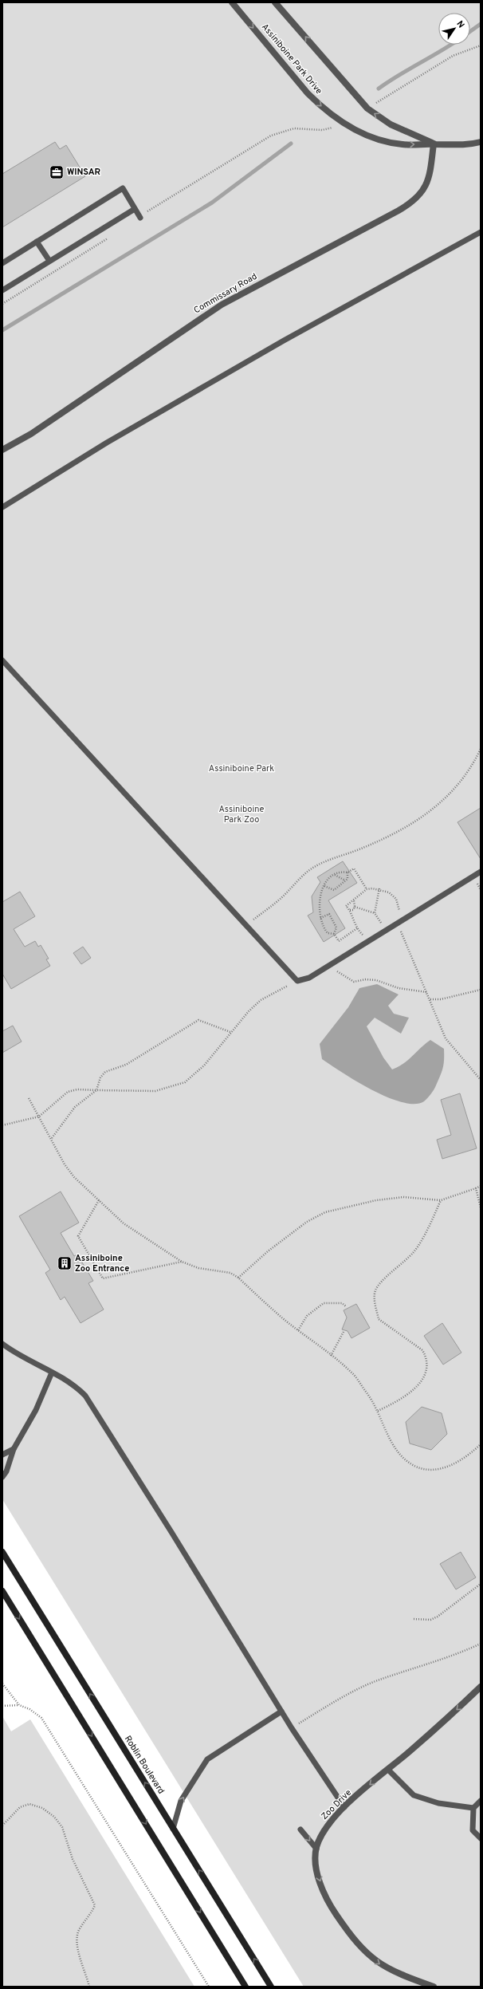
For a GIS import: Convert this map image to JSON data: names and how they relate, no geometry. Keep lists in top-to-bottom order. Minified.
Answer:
{"streets":{"main road":["Roblin Boulevard"],"street":["Assiniboine Park Drive","Commissary Road","Zoo Drive"]},"crossings":[["Assiniboine Park Drive","Commissary Road"]],"parks":["Assiniboine Park","Assiniboine Park Zoo"],"places":{"office":["WINSAR"],"building":["Assiniboine Zoo Entrance"]},"north":"top right"}
